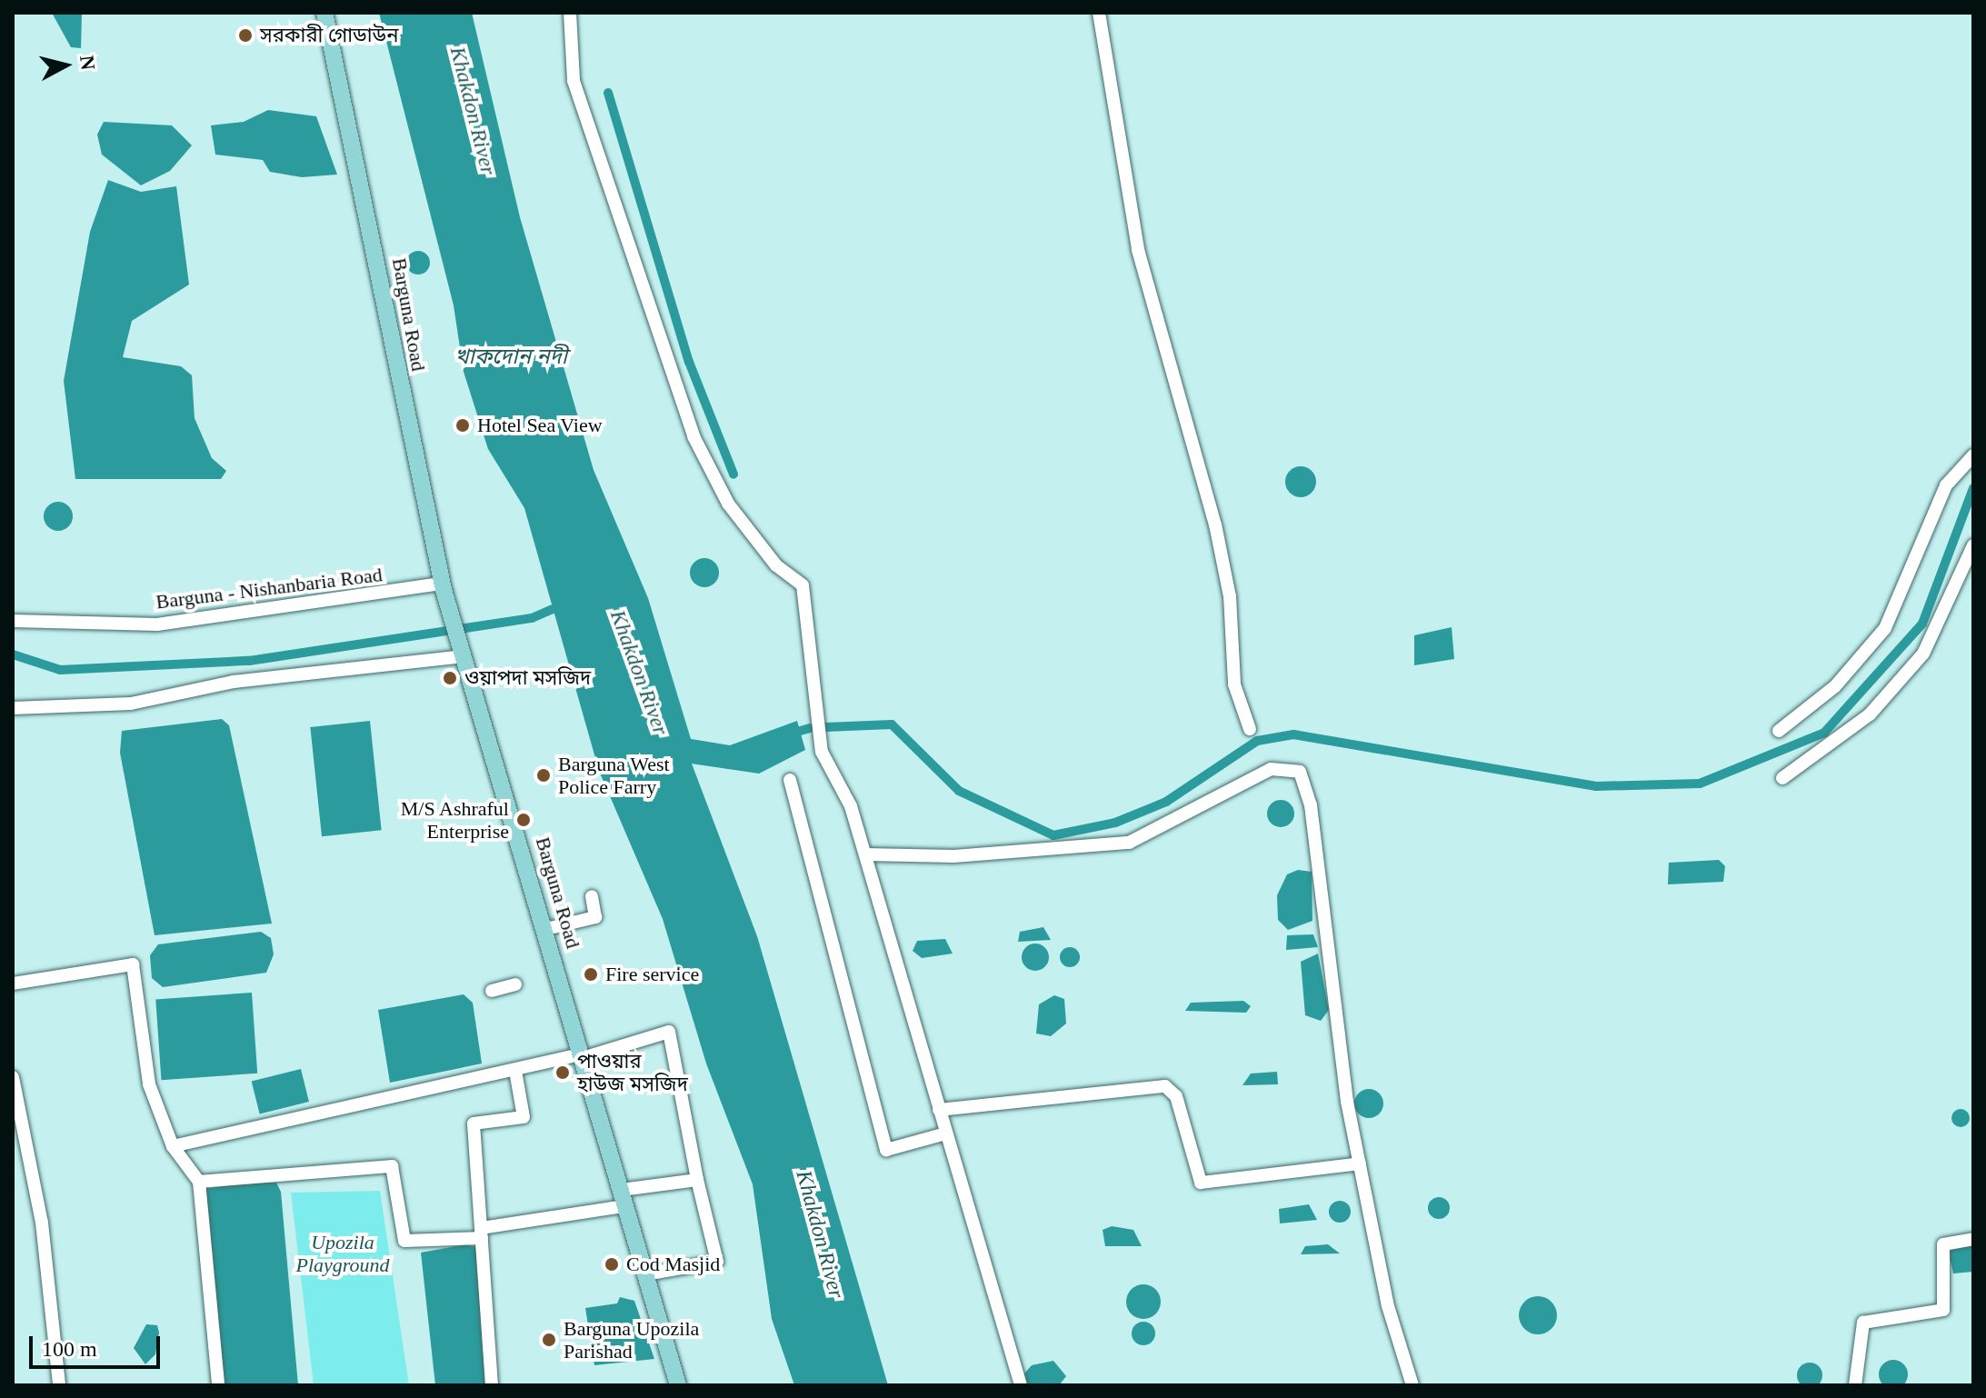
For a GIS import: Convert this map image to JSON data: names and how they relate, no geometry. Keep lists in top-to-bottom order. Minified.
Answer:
{"streets":{"main road":["Barguna Road"],"street":["Barguna - Nishanbaria Road"]},"crossings":[["Barguna Road","Barguna - Nishanbaria Road"]],"water":["Khakdon River","খাকদোন নদী"],"parks":["Upozila Playground"],"places":["সরকারী গোডাউন","Hotel Sea View","ওয়াপদা মসজিদ","Barguna West Police Farry","M/S Ashraful Enterprise","Fire service","পাওয়ার হাউজ মসজিদ","Cod Masjid","Barguna Upozila Parishad"],"scale_bar":"100 m","north":"right"}
